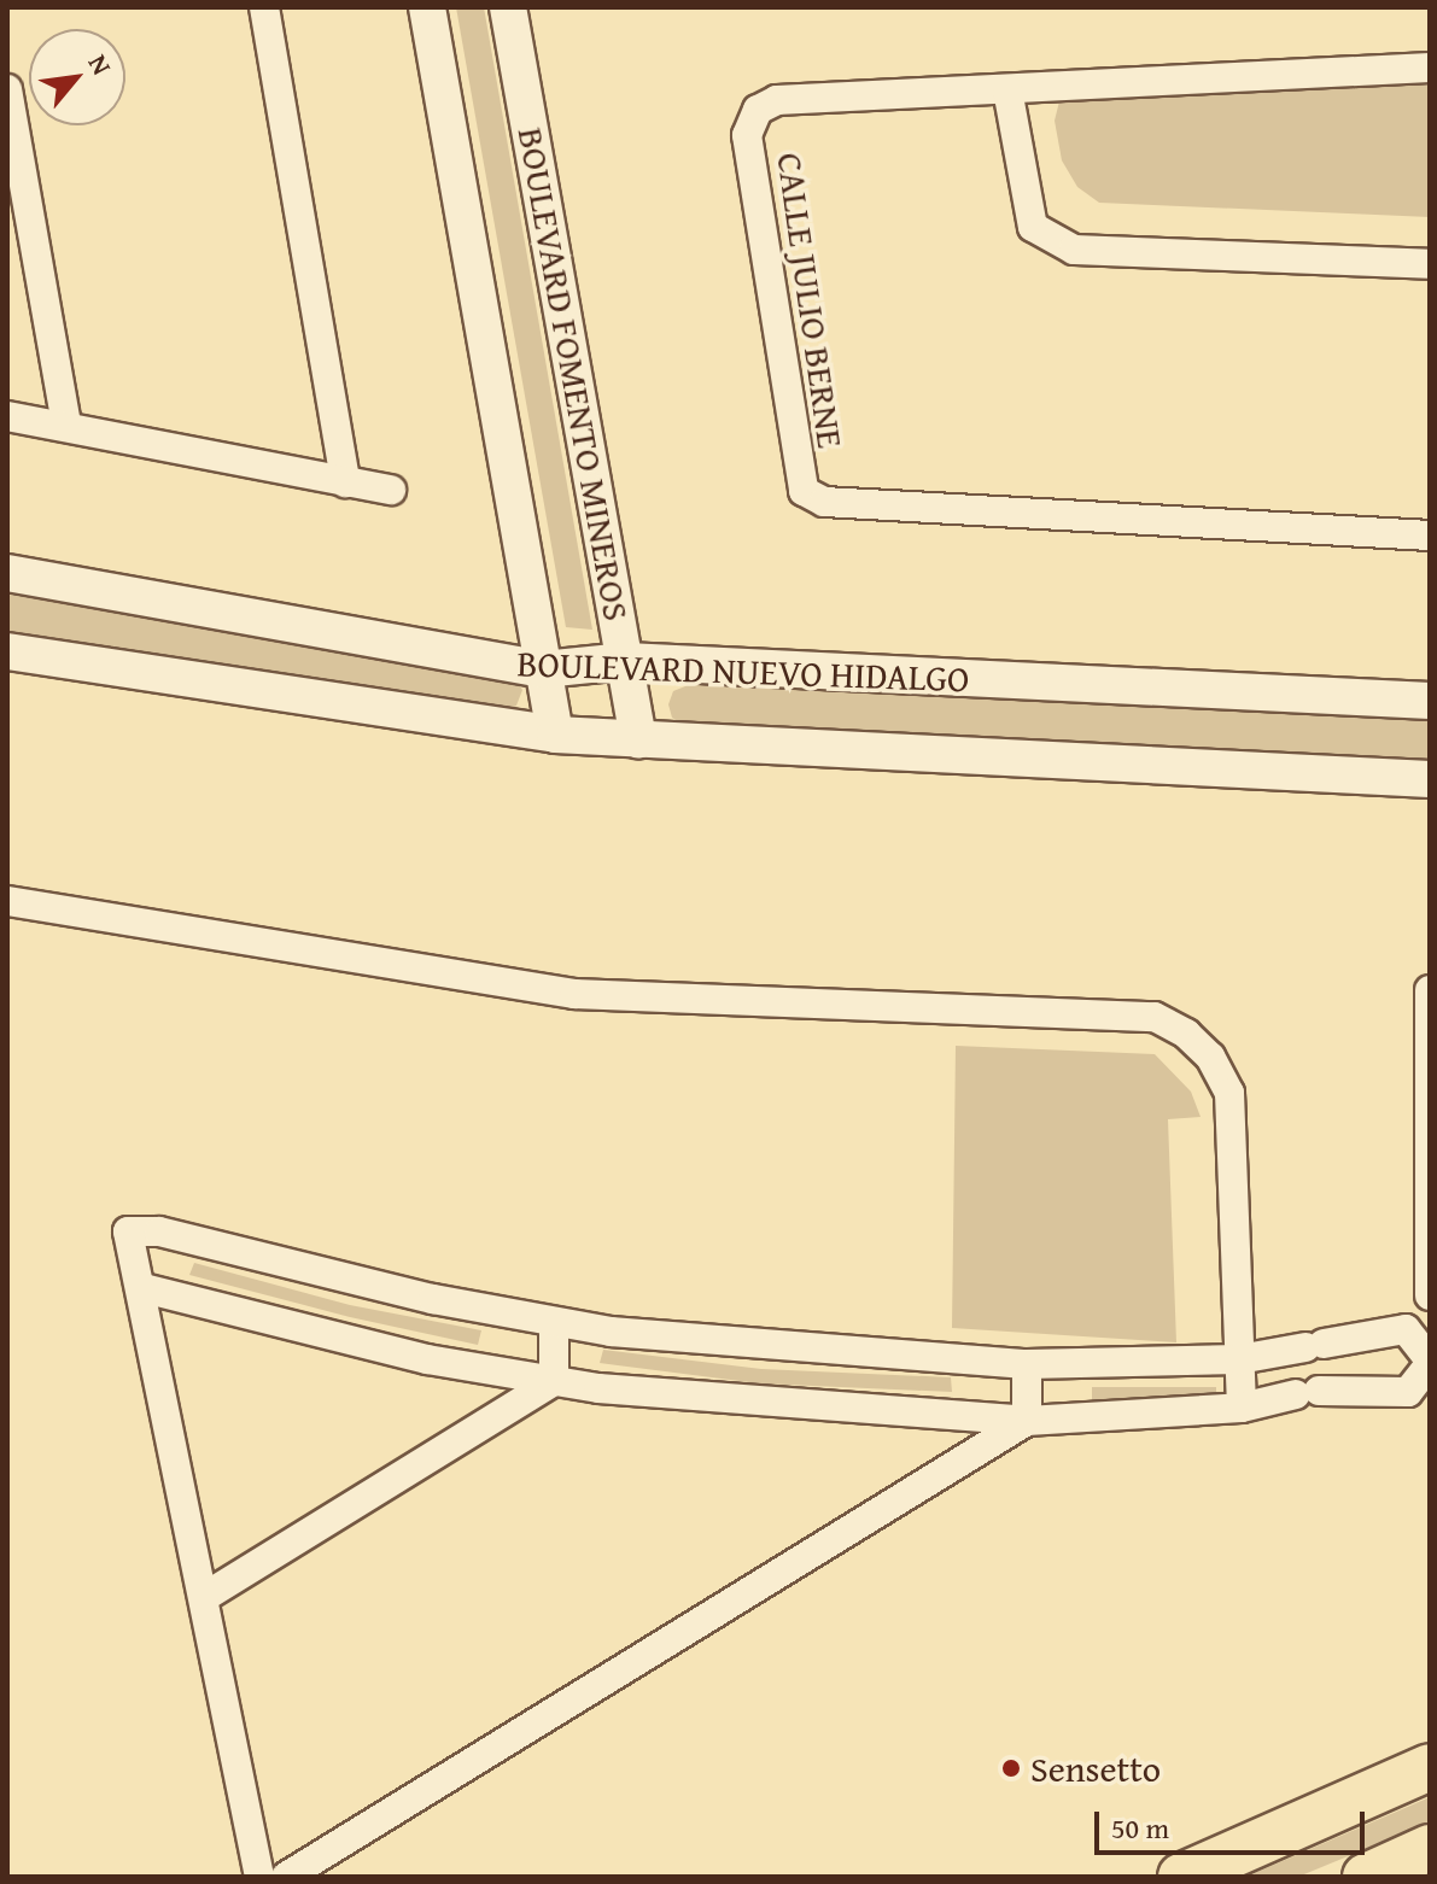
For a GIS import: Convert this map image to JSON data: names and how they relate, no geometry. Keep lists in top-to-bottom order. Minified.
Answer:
{"streets":{"street":["CALLE JULIO BERNE","BOULEVARD FOMENTO MINEROS","BOULEVARD NUEVO HIDALGO"]},"crossings":[["BOULEVARD FOMENTO MINEROS","BOULEVARD NUEVO HIDALGO"]],"places":["Sensetto"],"scale_bar":"50 m","north":"top right"}
